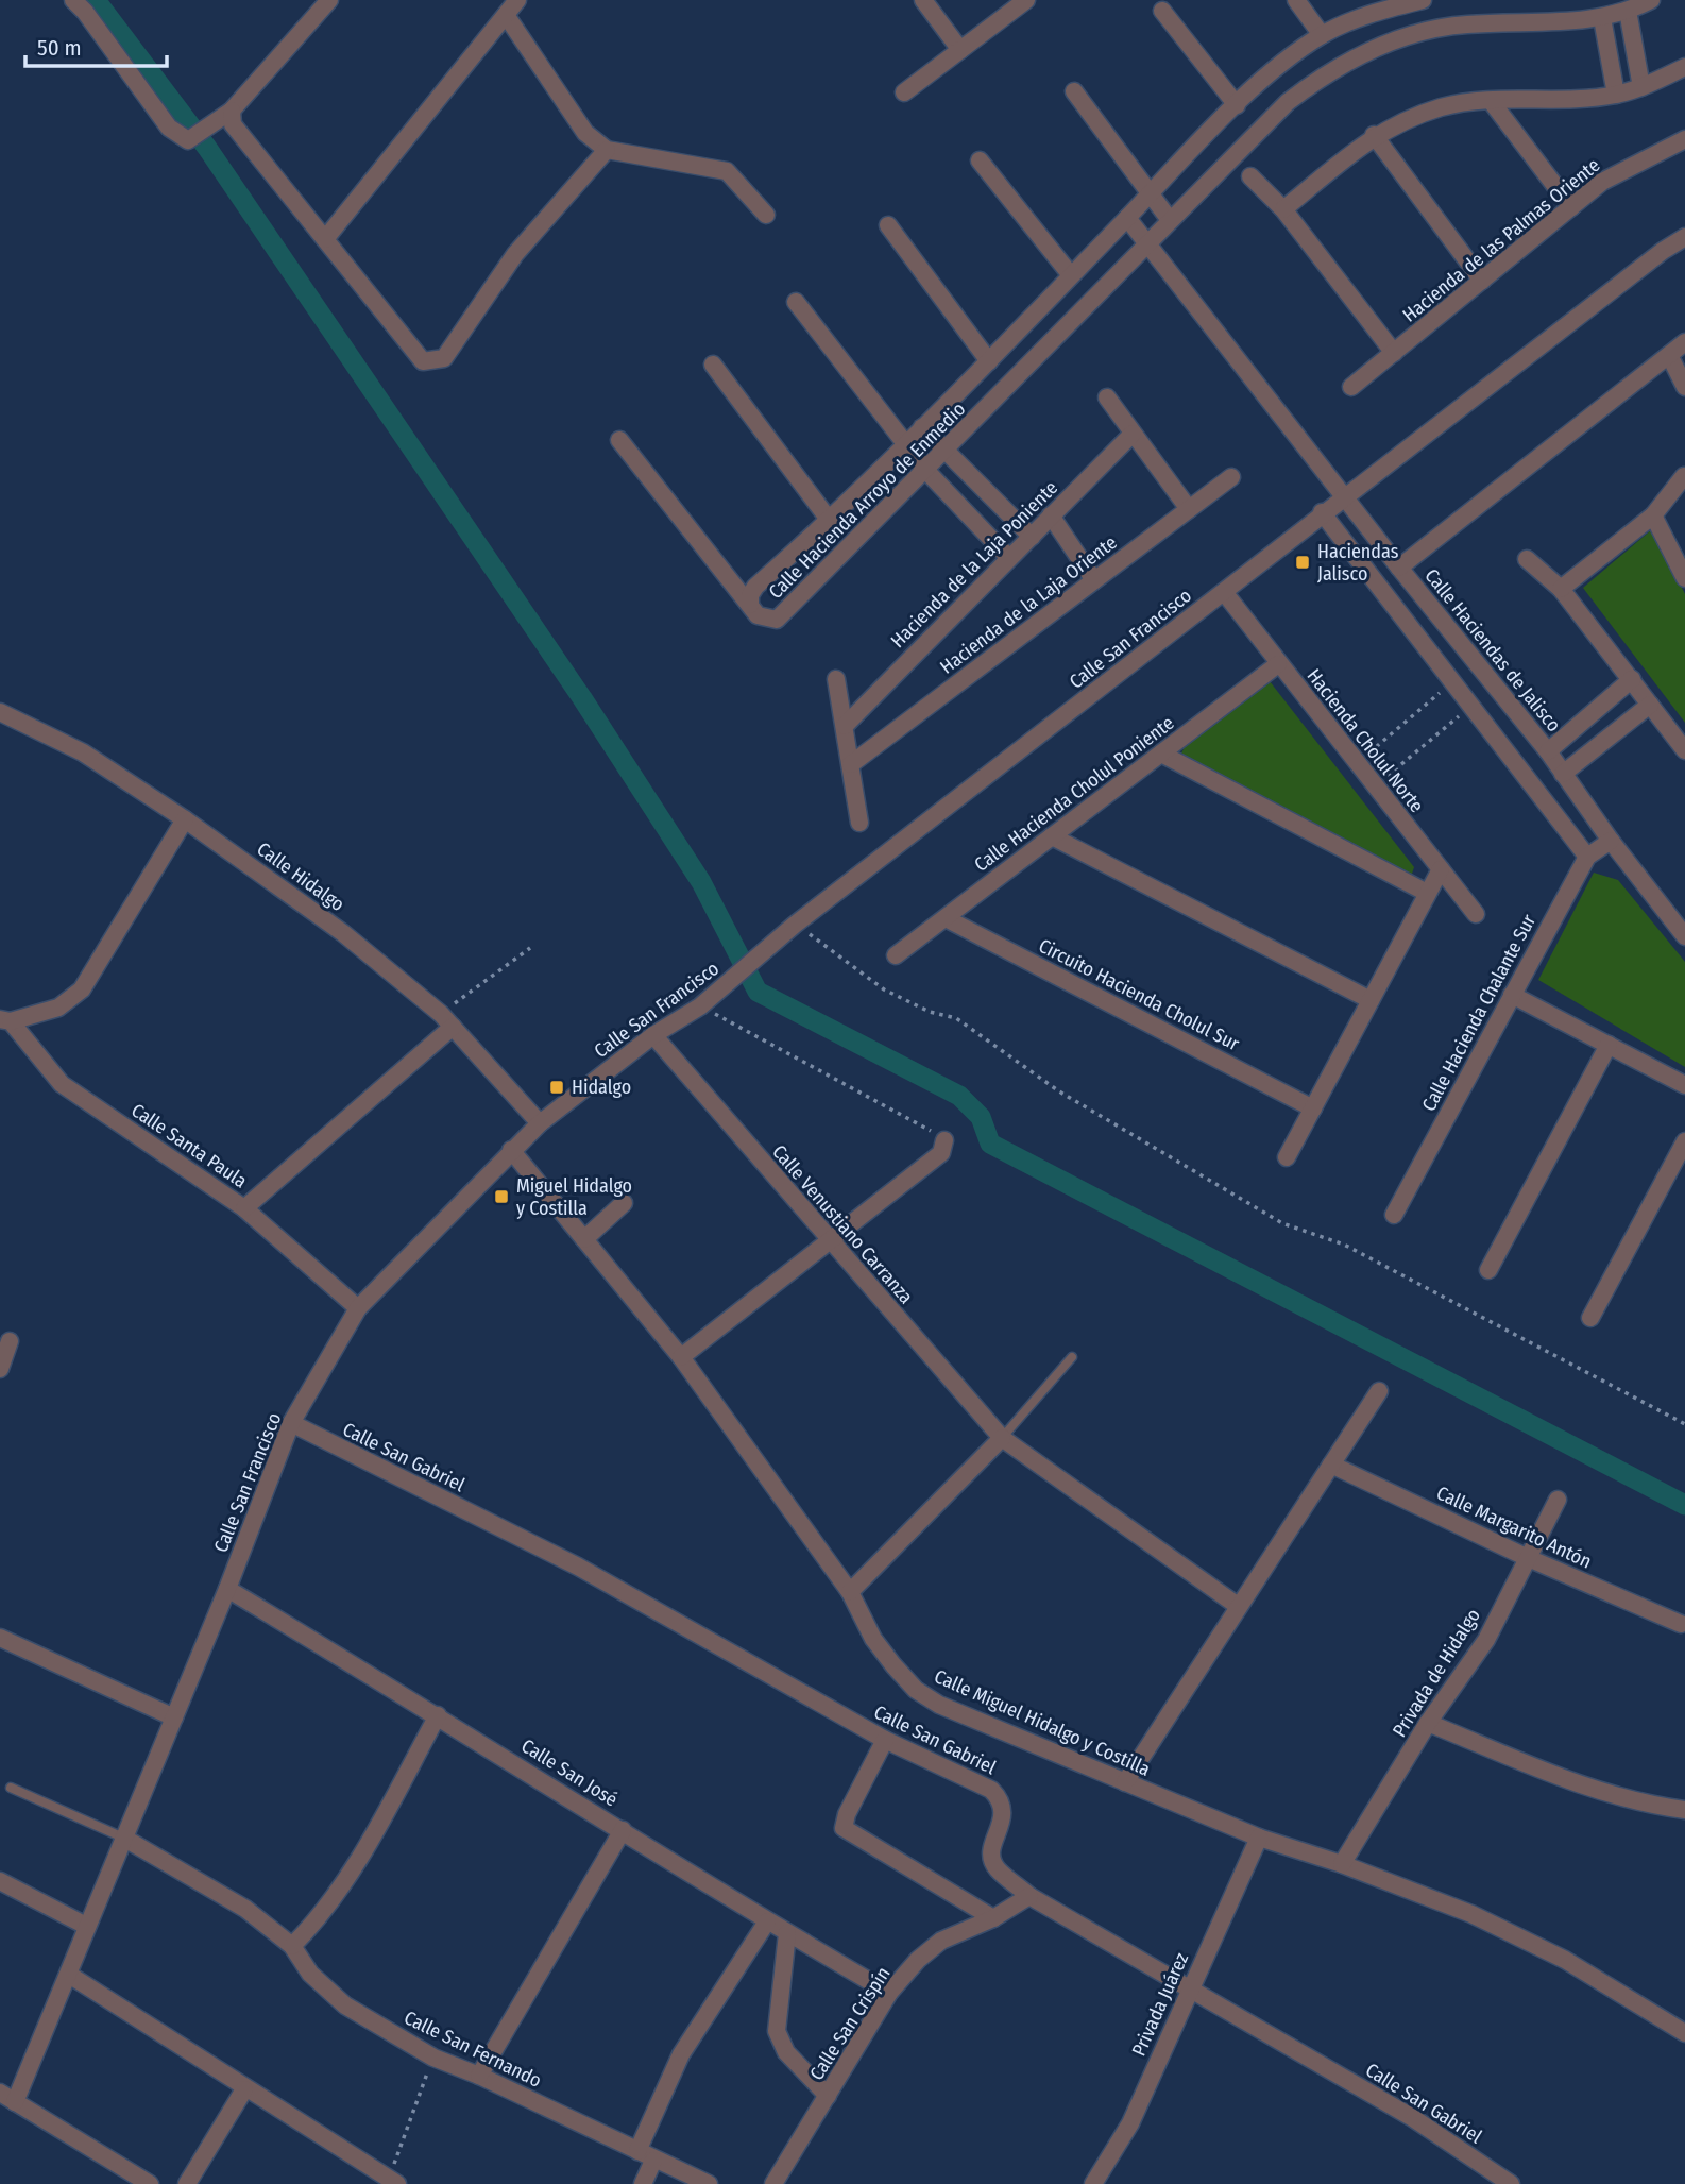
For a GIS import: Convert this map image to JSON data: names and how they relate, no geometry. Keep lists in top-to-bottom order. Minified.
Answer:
{"streets":{"street":["Hacienda de las Palmas Oriente","Calle Hacienda Arroyo de Enmedio","Hacienda de la Laja Poniente","Hacienda de la Laja Oriente","Calle San Francisco","Calle Haciendas de Jalisco","Hacienda Cholul Norte","Calle Hacienda Cholul Poniente","Calle Hidalgo","Circuito Hacienda Cholul Sur","Calle Hacienda Chalante Sur","Calle Santa Paula","Calle Venustiano Carranza","Calle San Gabriel","Calle Margarito Antón","Privada de Hidalgo","Calle Miguel Hidalgo y Costilla","Calle San José","Privada Juárez","Calle San Crispín","Calle San Fernando"]},"crossings":[["Calle Hacienda Arroyo de Enmedio","Calle Haciendas de Jalisco"],["Calle San Francisco","Calle Haciendas de Jalisco"],["Calle San Francisco","Hacienda Cholul Norte"],["Calle San Francisco","Calle Hidalgo"],["Calle San Francisco","Calle Santa Paula"],["Calle San Francisco","Calle Venustiano Carranza"],["Calle San Francisco","Calle San Gabriel"],["Calle San Francisco","Calle Miguel Hidalgo y Costilla"],["Calle San Francisco","Calle San José"],["Calle San Francisco","Calle San Fernando"],["Calle Haciendas de Jalisco","Calle Hacienda Chalante Sur"],["Hacienda Cholul Norte","Calle Hacienda Cholul Poniente"],["Calle Hacienda Cholul Poniente","Circuito Hacienda Cholul Sur"],["Calle San Gabriel","Privada Juárez"],["Calle San Gabriel","Calle San Crispín"],["Calle Margarito Antón","Privada de Hidalgo"],["Privada de Hidalgo","Calle Miguel Hidalgo y Costilla"],["Calle Miguel Hidalgo y Costilla","Privada Juárez"],["Calle San José","Calle San Crispín"]],"places":{"transit":["Haciendas Jalisco","Hidalgo","Miguel Hidalgo y Costilla"]},"scale_bar":"50 m"}
